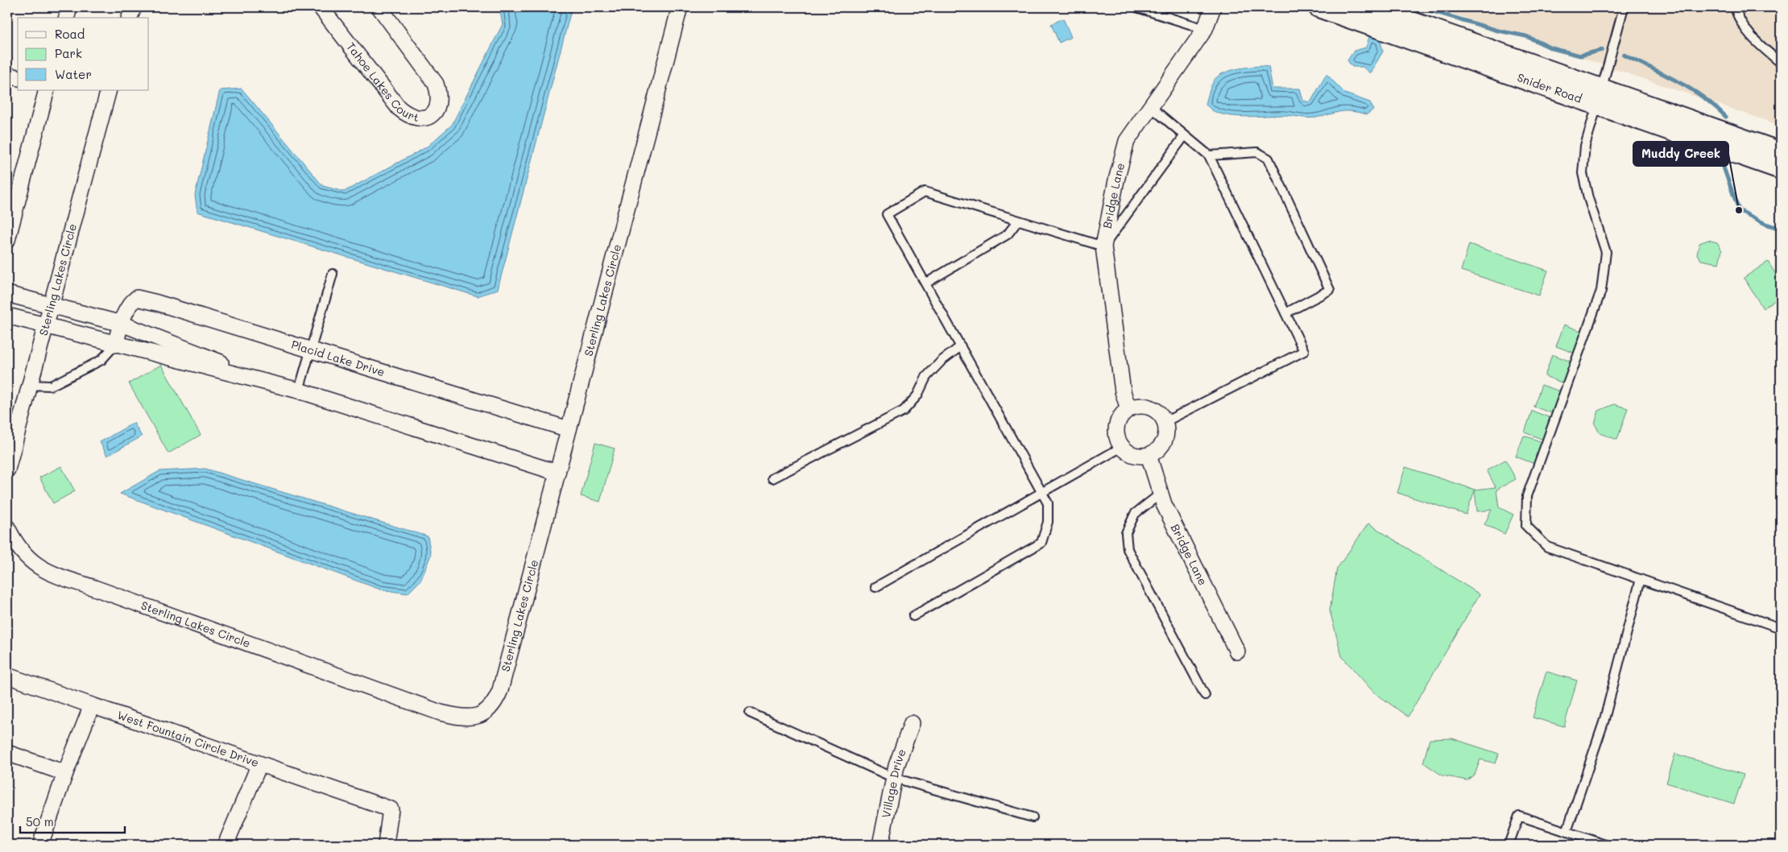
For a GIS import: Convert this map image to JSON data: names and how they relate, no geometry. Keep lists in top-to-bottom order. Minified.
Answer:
{"streets":{"street":["Tahoe Lakes Court","Snider Road","Bridge Lane","Sterling Lakes Circle","Placid Lake Drive","West Fountain Circle Drive","Village Drive"]},"crossings":[["Sterling Lakes Circle","Placid Lake Drive"]],"places":["Muddy Creek"],"legend":["Road","Park","Water"],"scale_bar":"50 m"}
